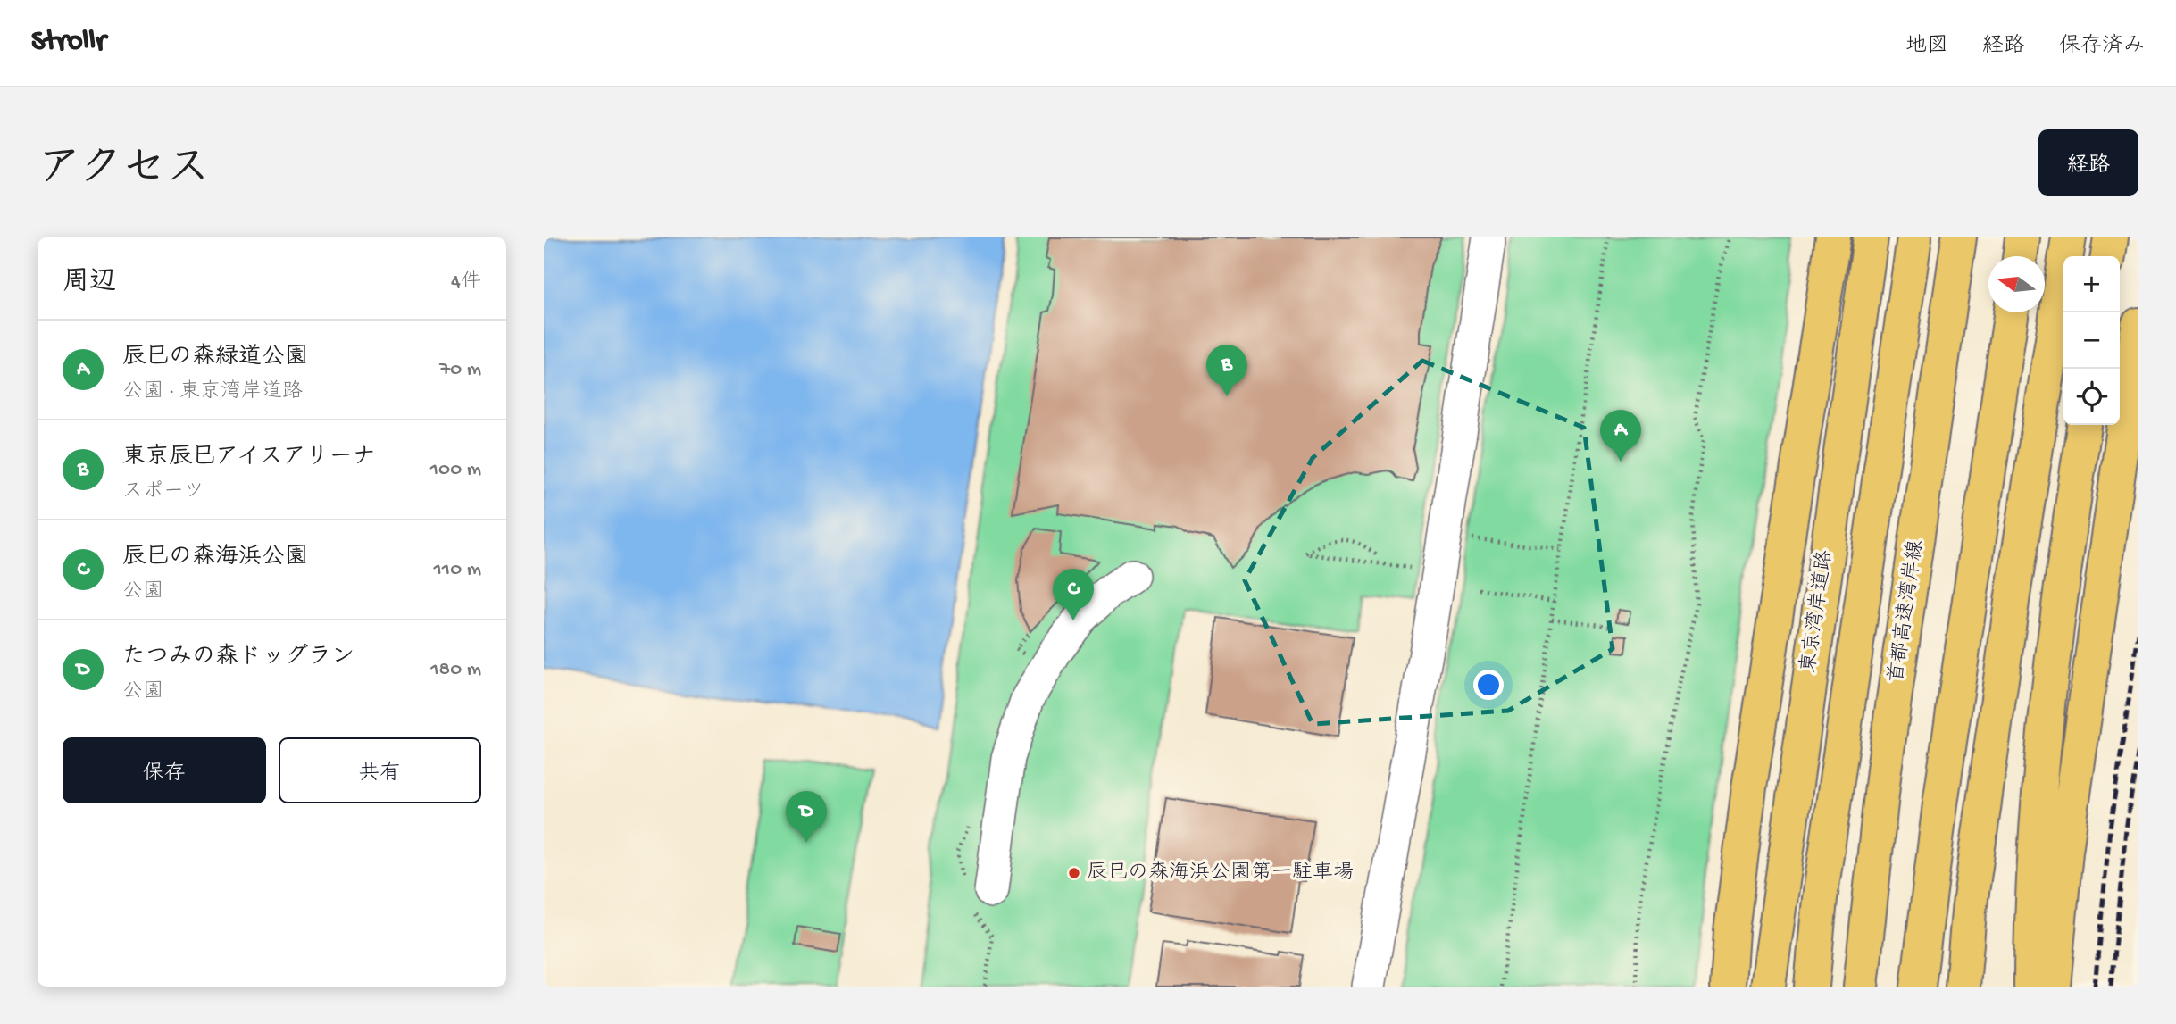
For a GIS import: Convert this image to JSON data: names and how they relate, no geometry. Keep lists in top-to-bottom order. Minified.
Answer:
{"streets":{"highway":["東京湾岸道路","首都高速湾岸線"]},"places":["辰巳の森海浜公園第一駐車場"],"north":"left","page":{"header":"Strollr","nav":["地図","経路","保存済み"],"title":"アクセス","buttons":["経路",["保存","共有"]],"heading":["周辺","4件"],"map_buttons":["+","−"],"list":[{"mark":"A","name":"辰巳の森緑道公園","note":"公園 · 東京湾岸道路","value":"70 m"},{"mark":"B","name":"東京辰巳アイスアリーナ","note":"スポーツ","value":"100 m"},{"mark":"C","name":"辰巳の森海浜公園","note":"公園","value":"110 m"},{"mark":"D","name":"たつみの森ドッグラン","note":"公園","value":"180 m"}],"pins":["B","A","C","D"]}}
